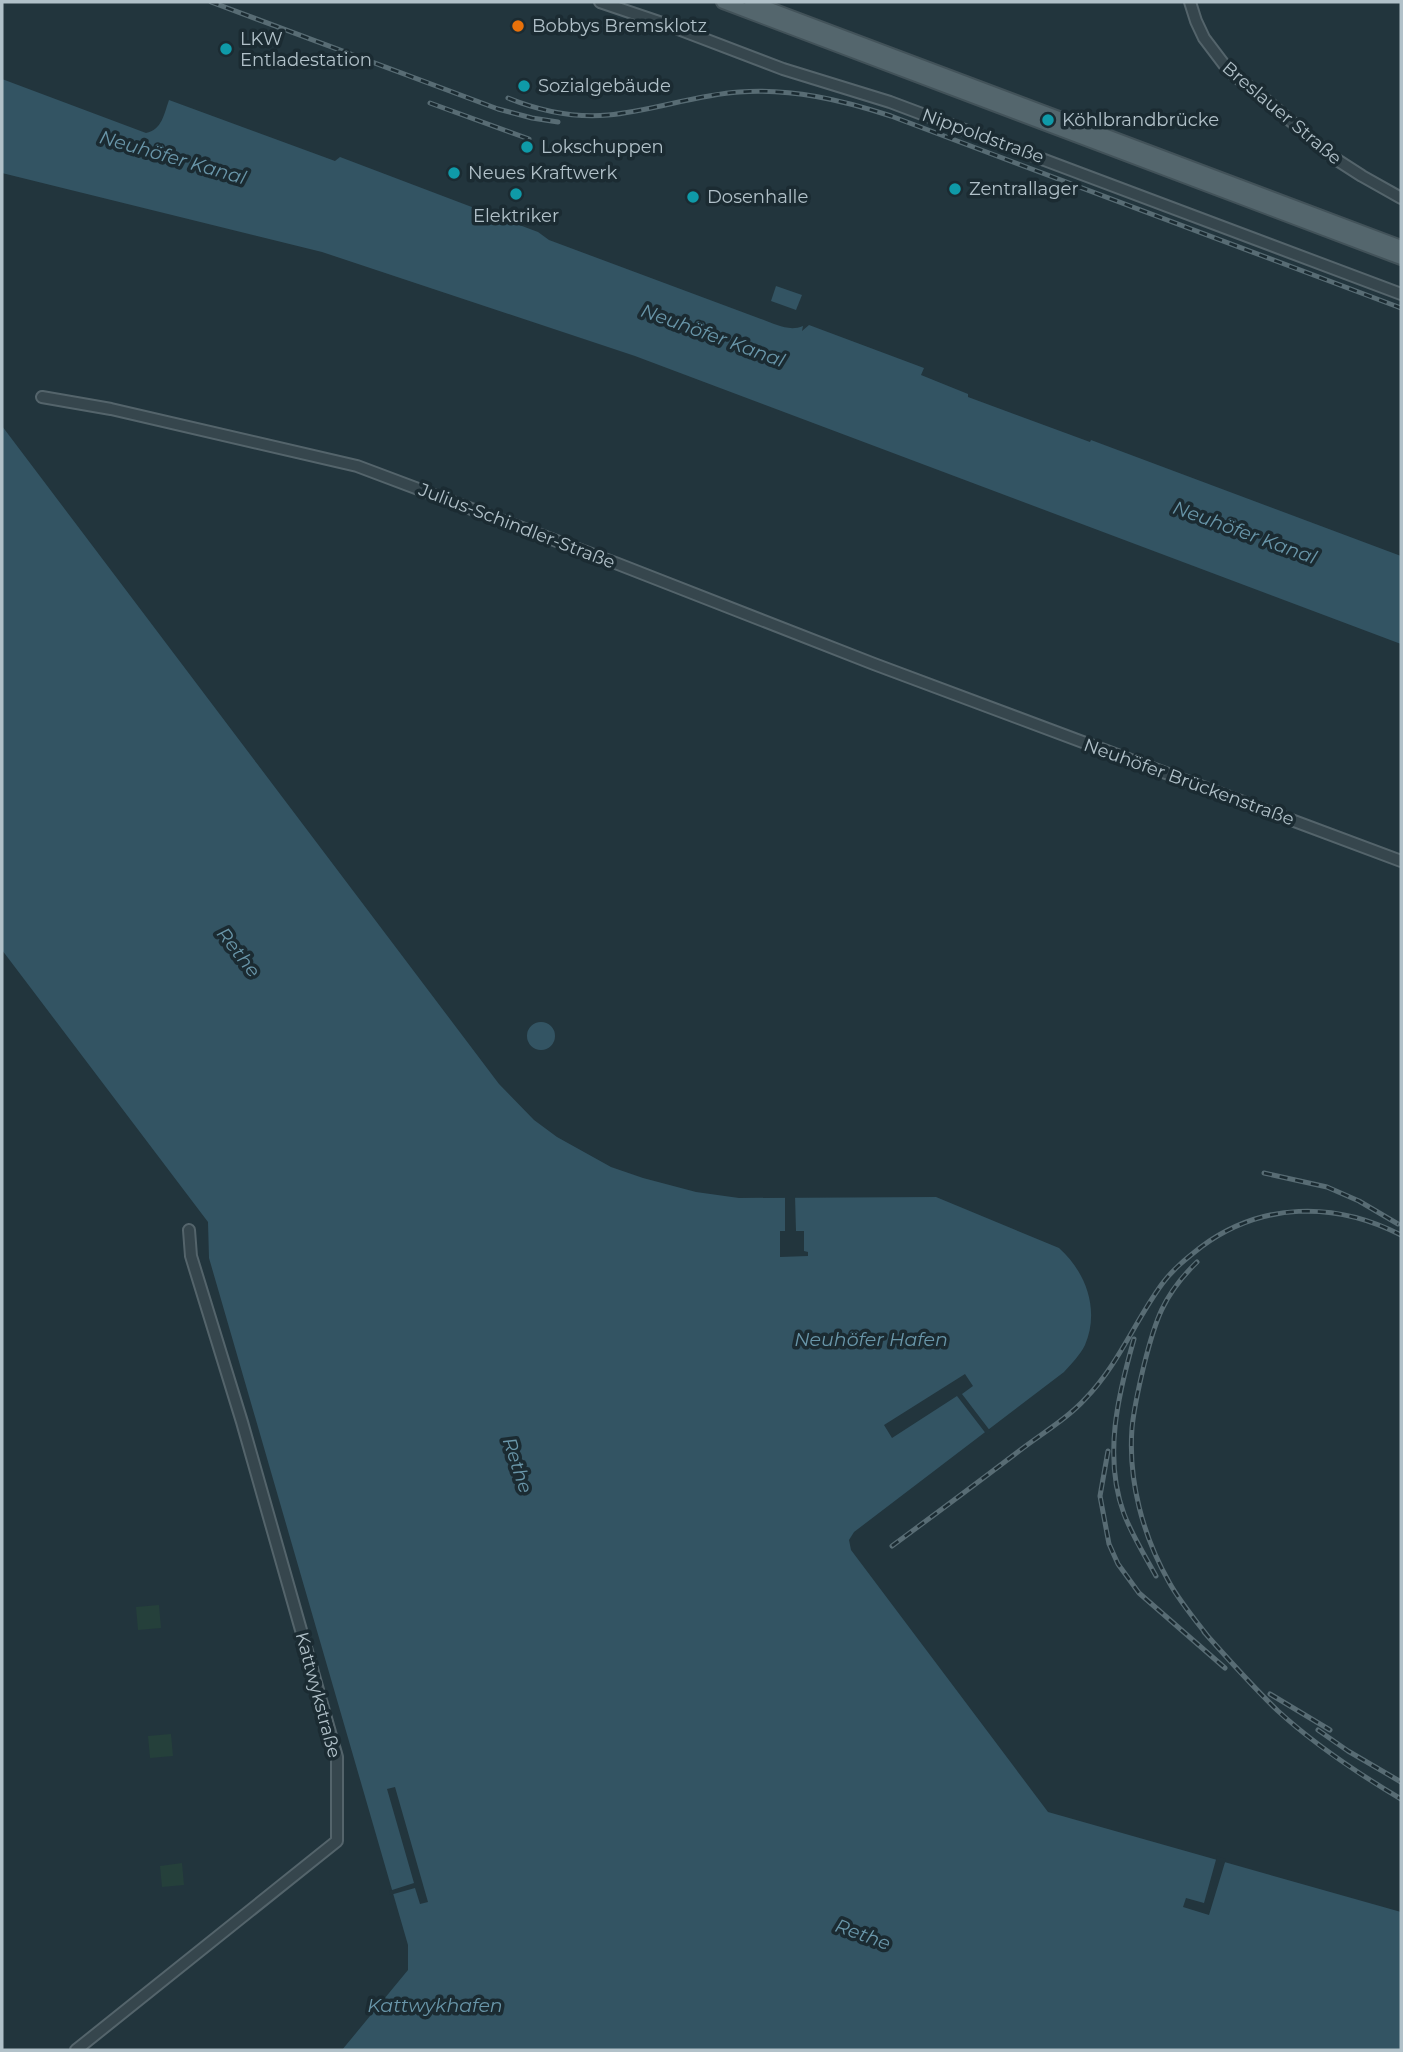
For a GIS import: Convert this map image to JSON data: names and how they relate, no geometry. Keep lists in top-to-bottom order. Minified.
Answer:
{"streets":{"street":["Breslauer Straße","Nippoldstraße","Julius-Schindler-Straße","Neuhöfer Brückenstraße","Kattwykstraße"]},"crossings":[["Julius-Schindler-Straße","Neuhöfer Brückenstraße"]],"water":["Neuhöfer Kanal","Rethe","Neuhöfer Hafen","Kattwykhafen"],"places":["Bobbys Bremsklotz","LKW Entladestation","Sozialgebäude","Köhlbrandbrücke","Lokschuppen","Neues Kraftwerk","Zentrallager","Elektriker","Dosenhalle"]}
